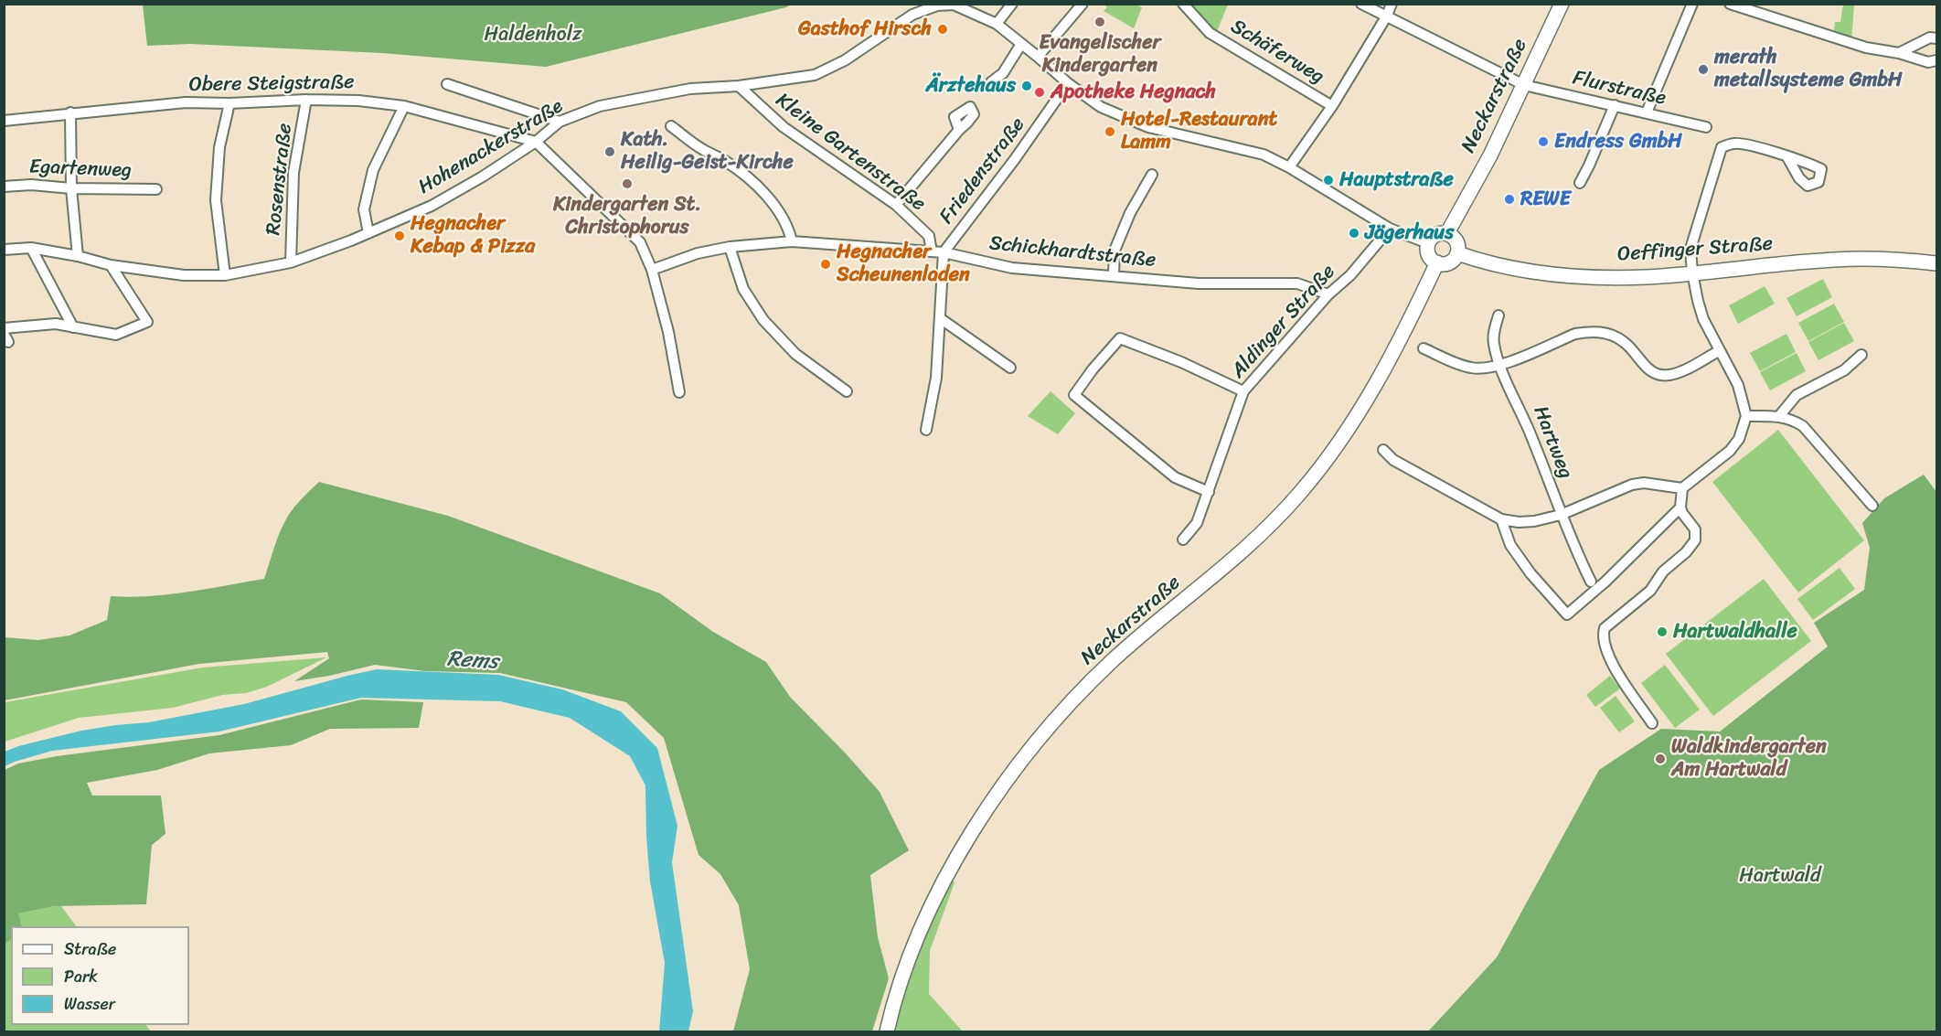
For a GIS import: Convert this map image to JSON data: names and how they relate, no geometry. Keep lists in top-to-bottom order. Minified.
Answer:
{"streets":{"main road":["Neckarstraße","Oeffinger Straße"],"street":["Schäferweg","Obere Steigstraße","Flurstraße","Hohenackerstraße","Kleine Gartenstraße","Egartenweg","Friedenstraße","Rosenstraße","Schickhardtstraße","Aldinger Straße","Hartweg"]},"crossings":[["Obere Steigstraße","Hohenackerstraße"],["Obere Steigstraße","Rosenstraße"],["Flurstraße","Neckarstraße"],["Neckarstraße","Oeffinger Straße"],["Hohenackerstraße","Kleine Gartenstraße"],["Hohenackerstraße","Rosenstraße"],["Kleine Gartenstraße","Schickhardtstraße"],["Friedenstraße","Schickhardtstraße"],["Schickhardtstraße","Aldinger Straße"]],"water":["Rems"],"parks":["Haldenholz","Hartwald"],"places":["Evangelischer Kindergarten","Gasthof Hirsch","merath metallsysteme GmbH","Ärztehaus","Apotheke Hegnach","Hotel-Restaurant Lamm","Endress GmbH","Kath. Heilig-Geist-Kirche","Hauptstraße","Kindergarten St. Christophorus","REWE","Jägerhaus","Hegnacher Kebap & Pizza","Hegnacher Scheunenladen","Hartwaldhalle","Waldkindergarten Am Hartwald"],"legend":["Straße","Park","Wasser"]}
